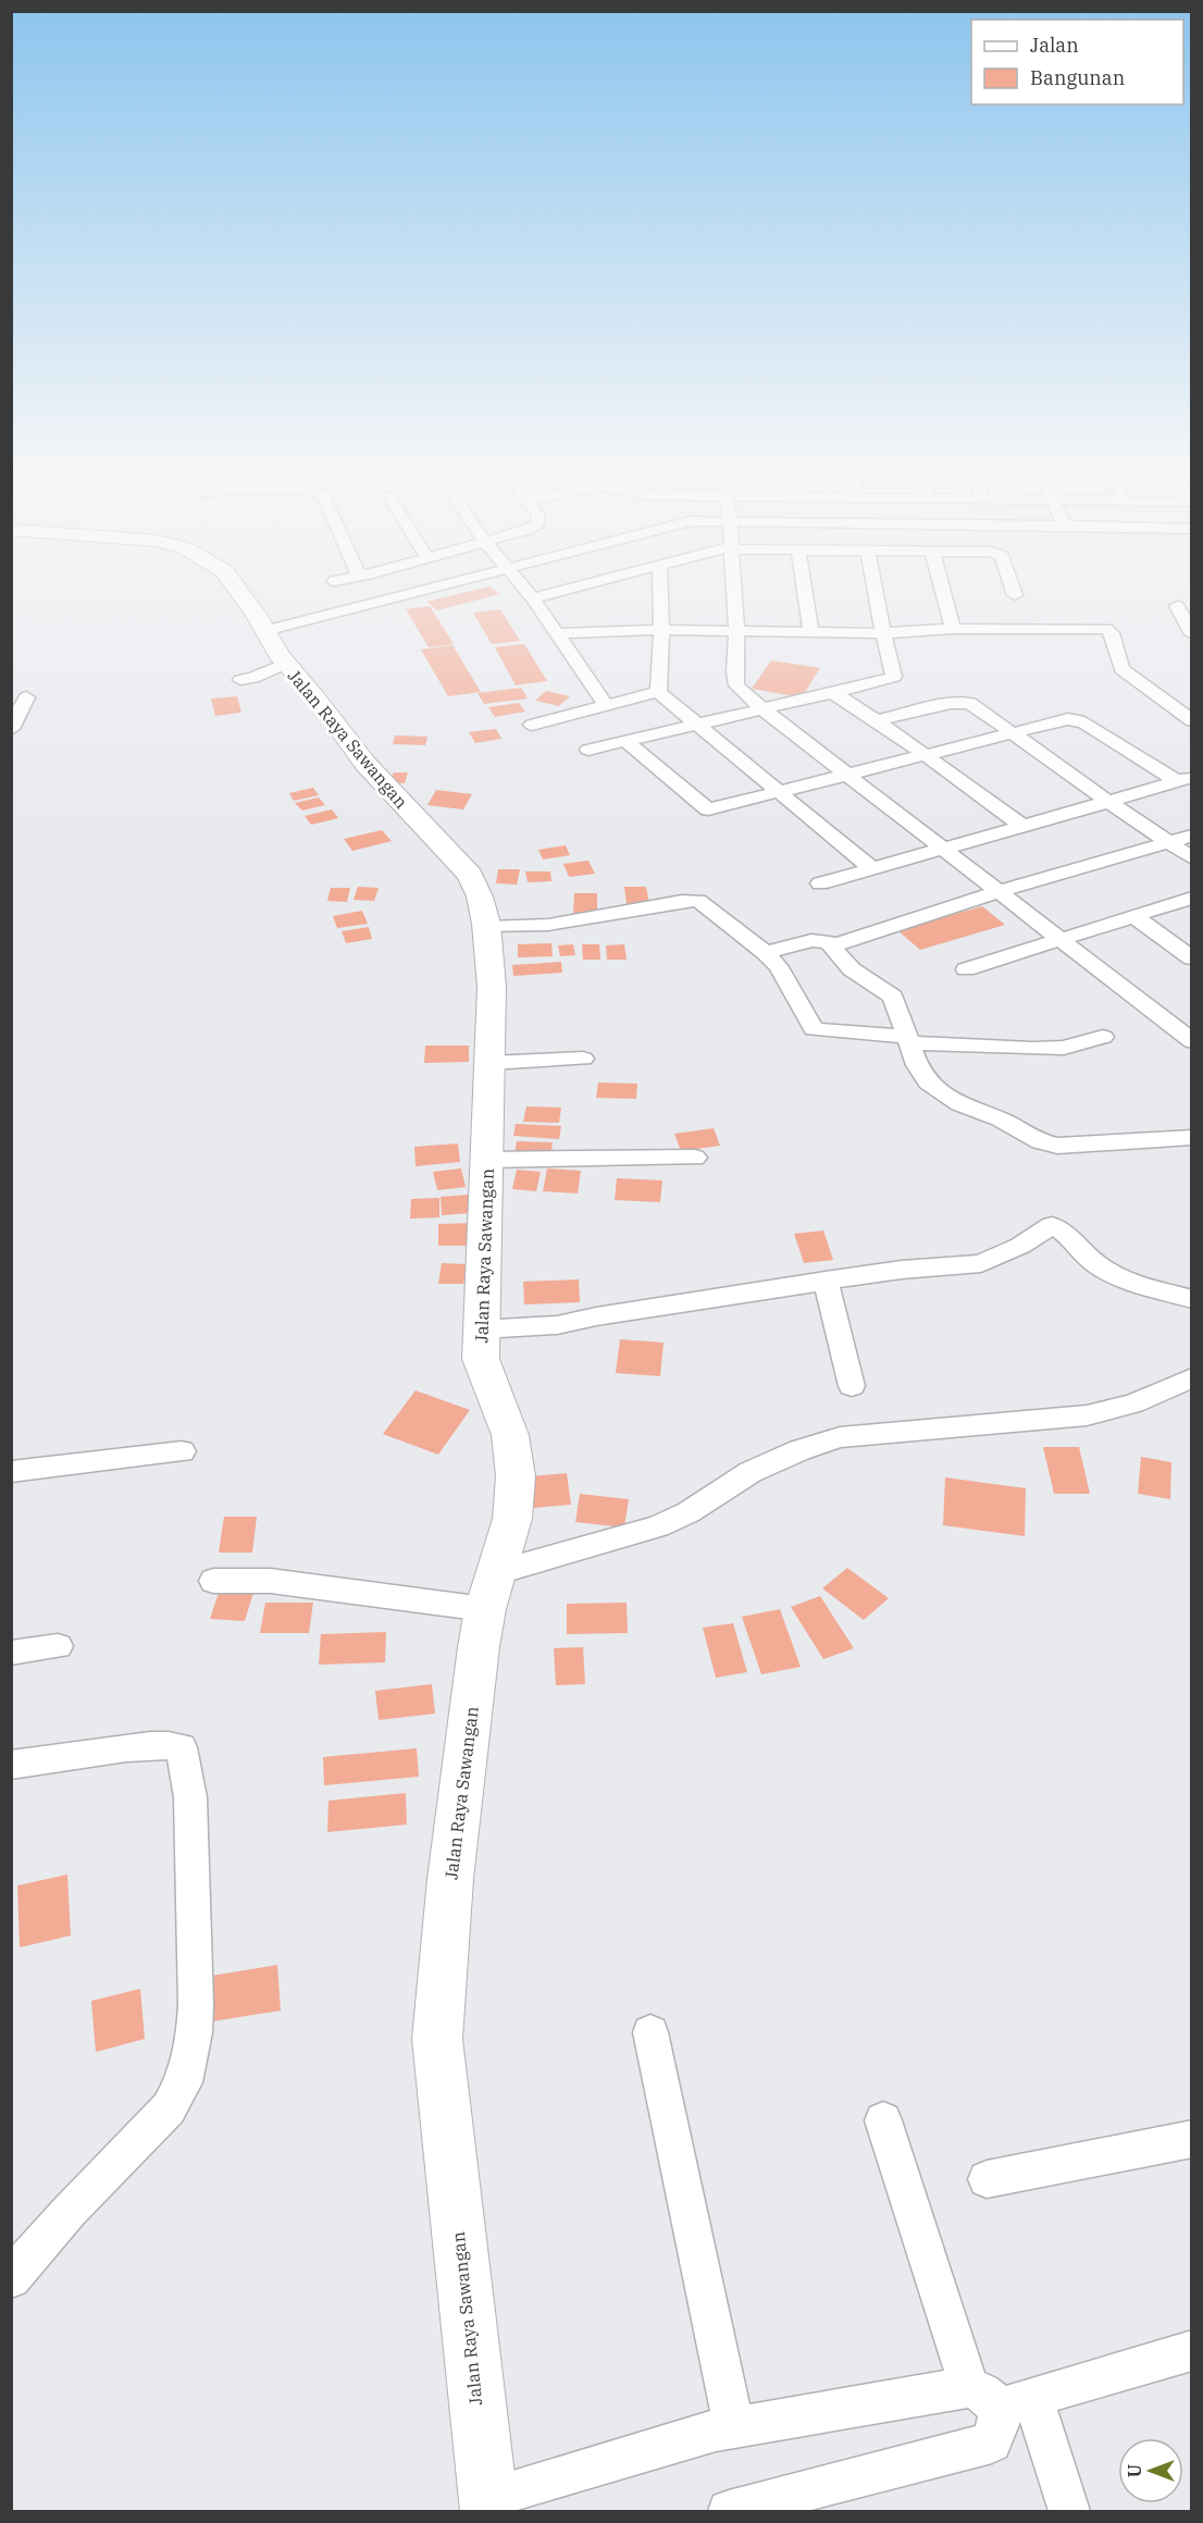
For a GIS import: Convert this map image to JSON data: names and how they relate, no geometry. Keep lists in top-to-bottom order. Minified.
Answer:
{"streets":{"street":["Jalan Raya Sawangan"]},"legend":["Jalan","Bangunan"],"north":"left"}
